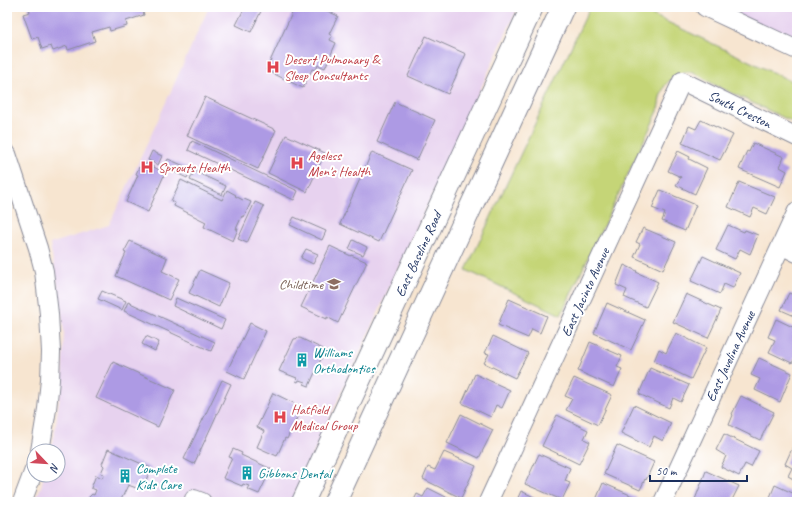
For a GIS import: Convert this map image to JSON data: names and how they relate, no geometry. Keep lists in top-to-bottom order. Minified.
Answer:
{"streets":{"main road":["East Baseline Road"],"street":["South Creston","East Jacinto Avenue","East Javelina Avenue"]},"crossings":[["South Creston","East Jacinto Avenue"]],"places":{"hospital":["Desert Pulmonary & Sleep Consultants","Ageless Men's Health","Sprouts Health","Hatfield Medical Group"],"school or university":["Childtime"],"building":["Williams Orthodontics","Gibbons Dental","Complete Kids Care"]},"scale_bar":"50 m","north":"bottom right"}
